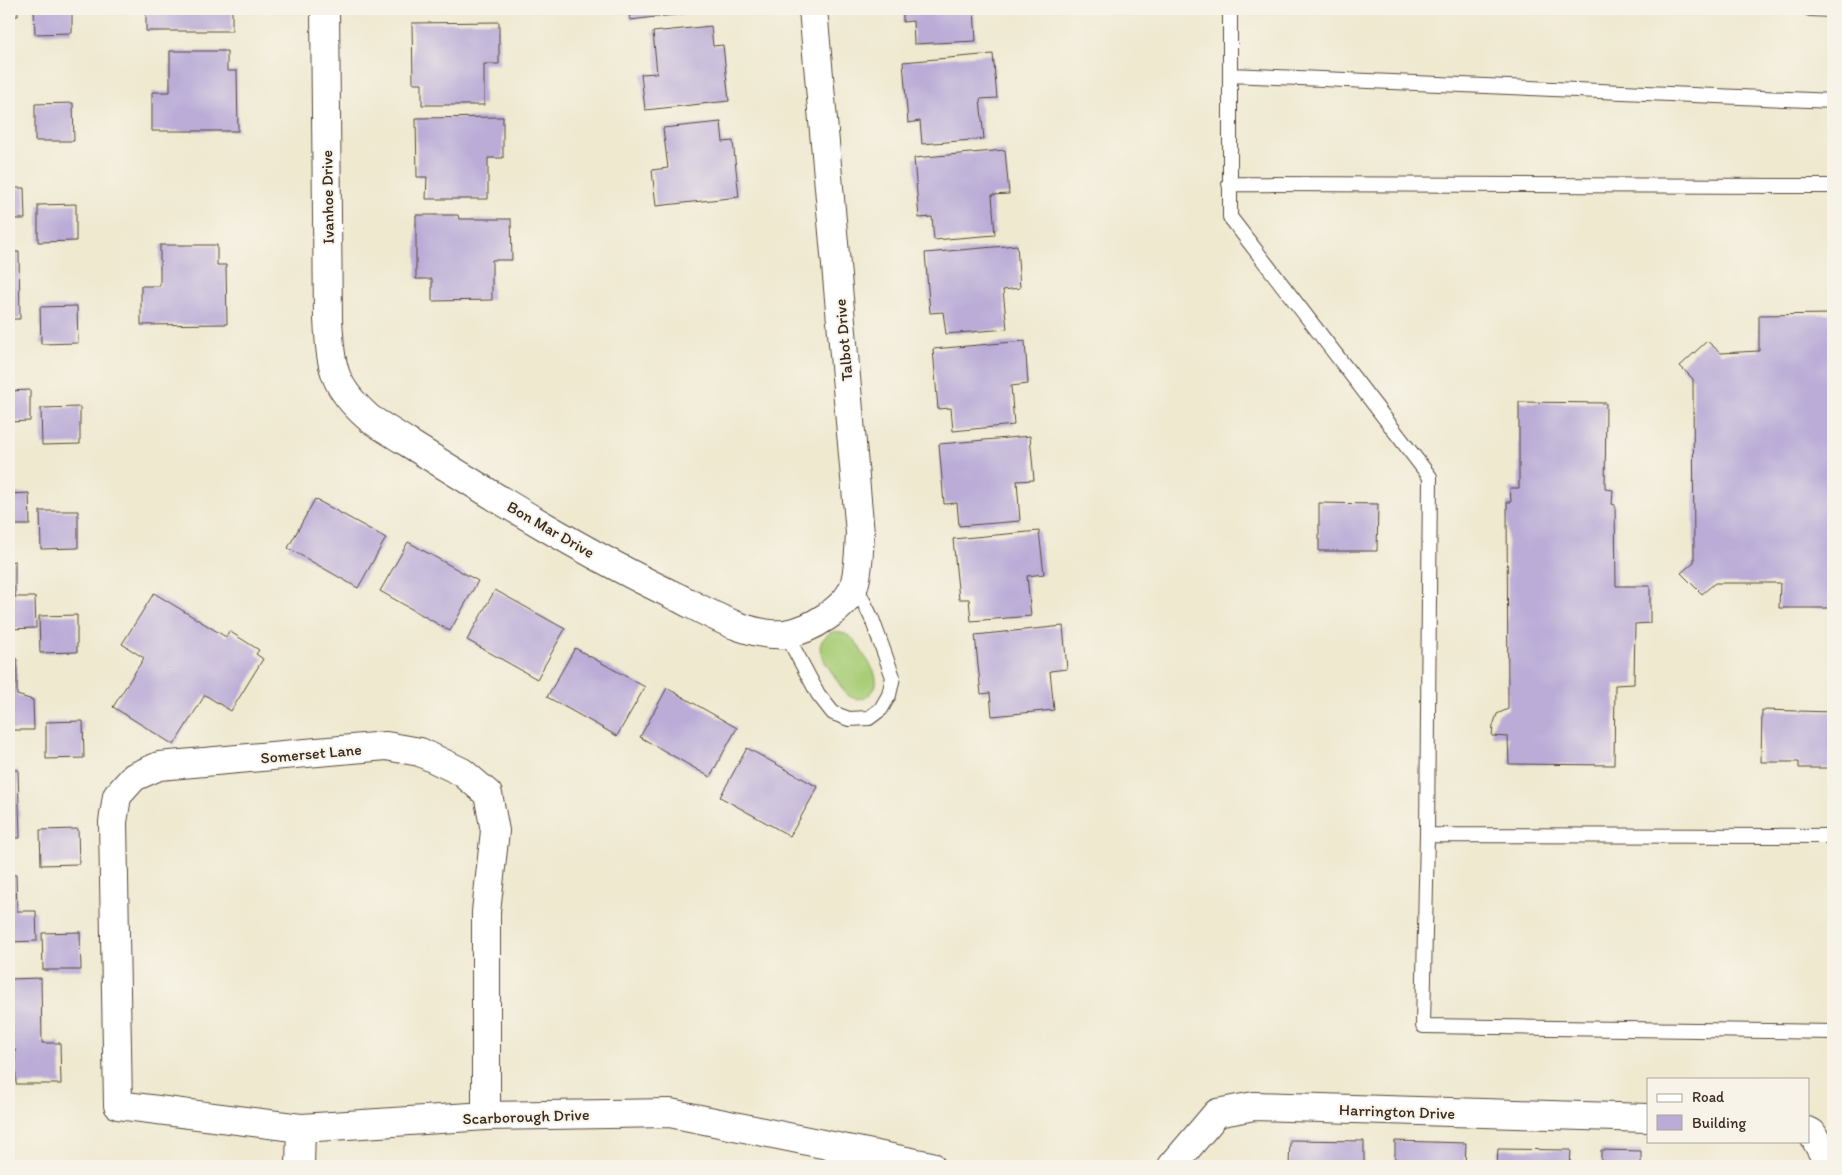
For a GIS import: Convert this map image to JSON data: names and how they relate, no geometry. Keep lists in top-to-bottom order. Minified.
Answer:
{"streets":{"street":["Ivanhoe Drive","Talbot Drive","Bon Mar Drive","Somerset Lane","Harrington Drive","Scarborough Drive"]},"crossings":[["Ivanhoe Drive","Bon Mar Drive"],["Talbot Drive","Bon Mar Drive"],["Somerset Lane","Scarborough Drive"]],"legend":["Road","Building"]}
